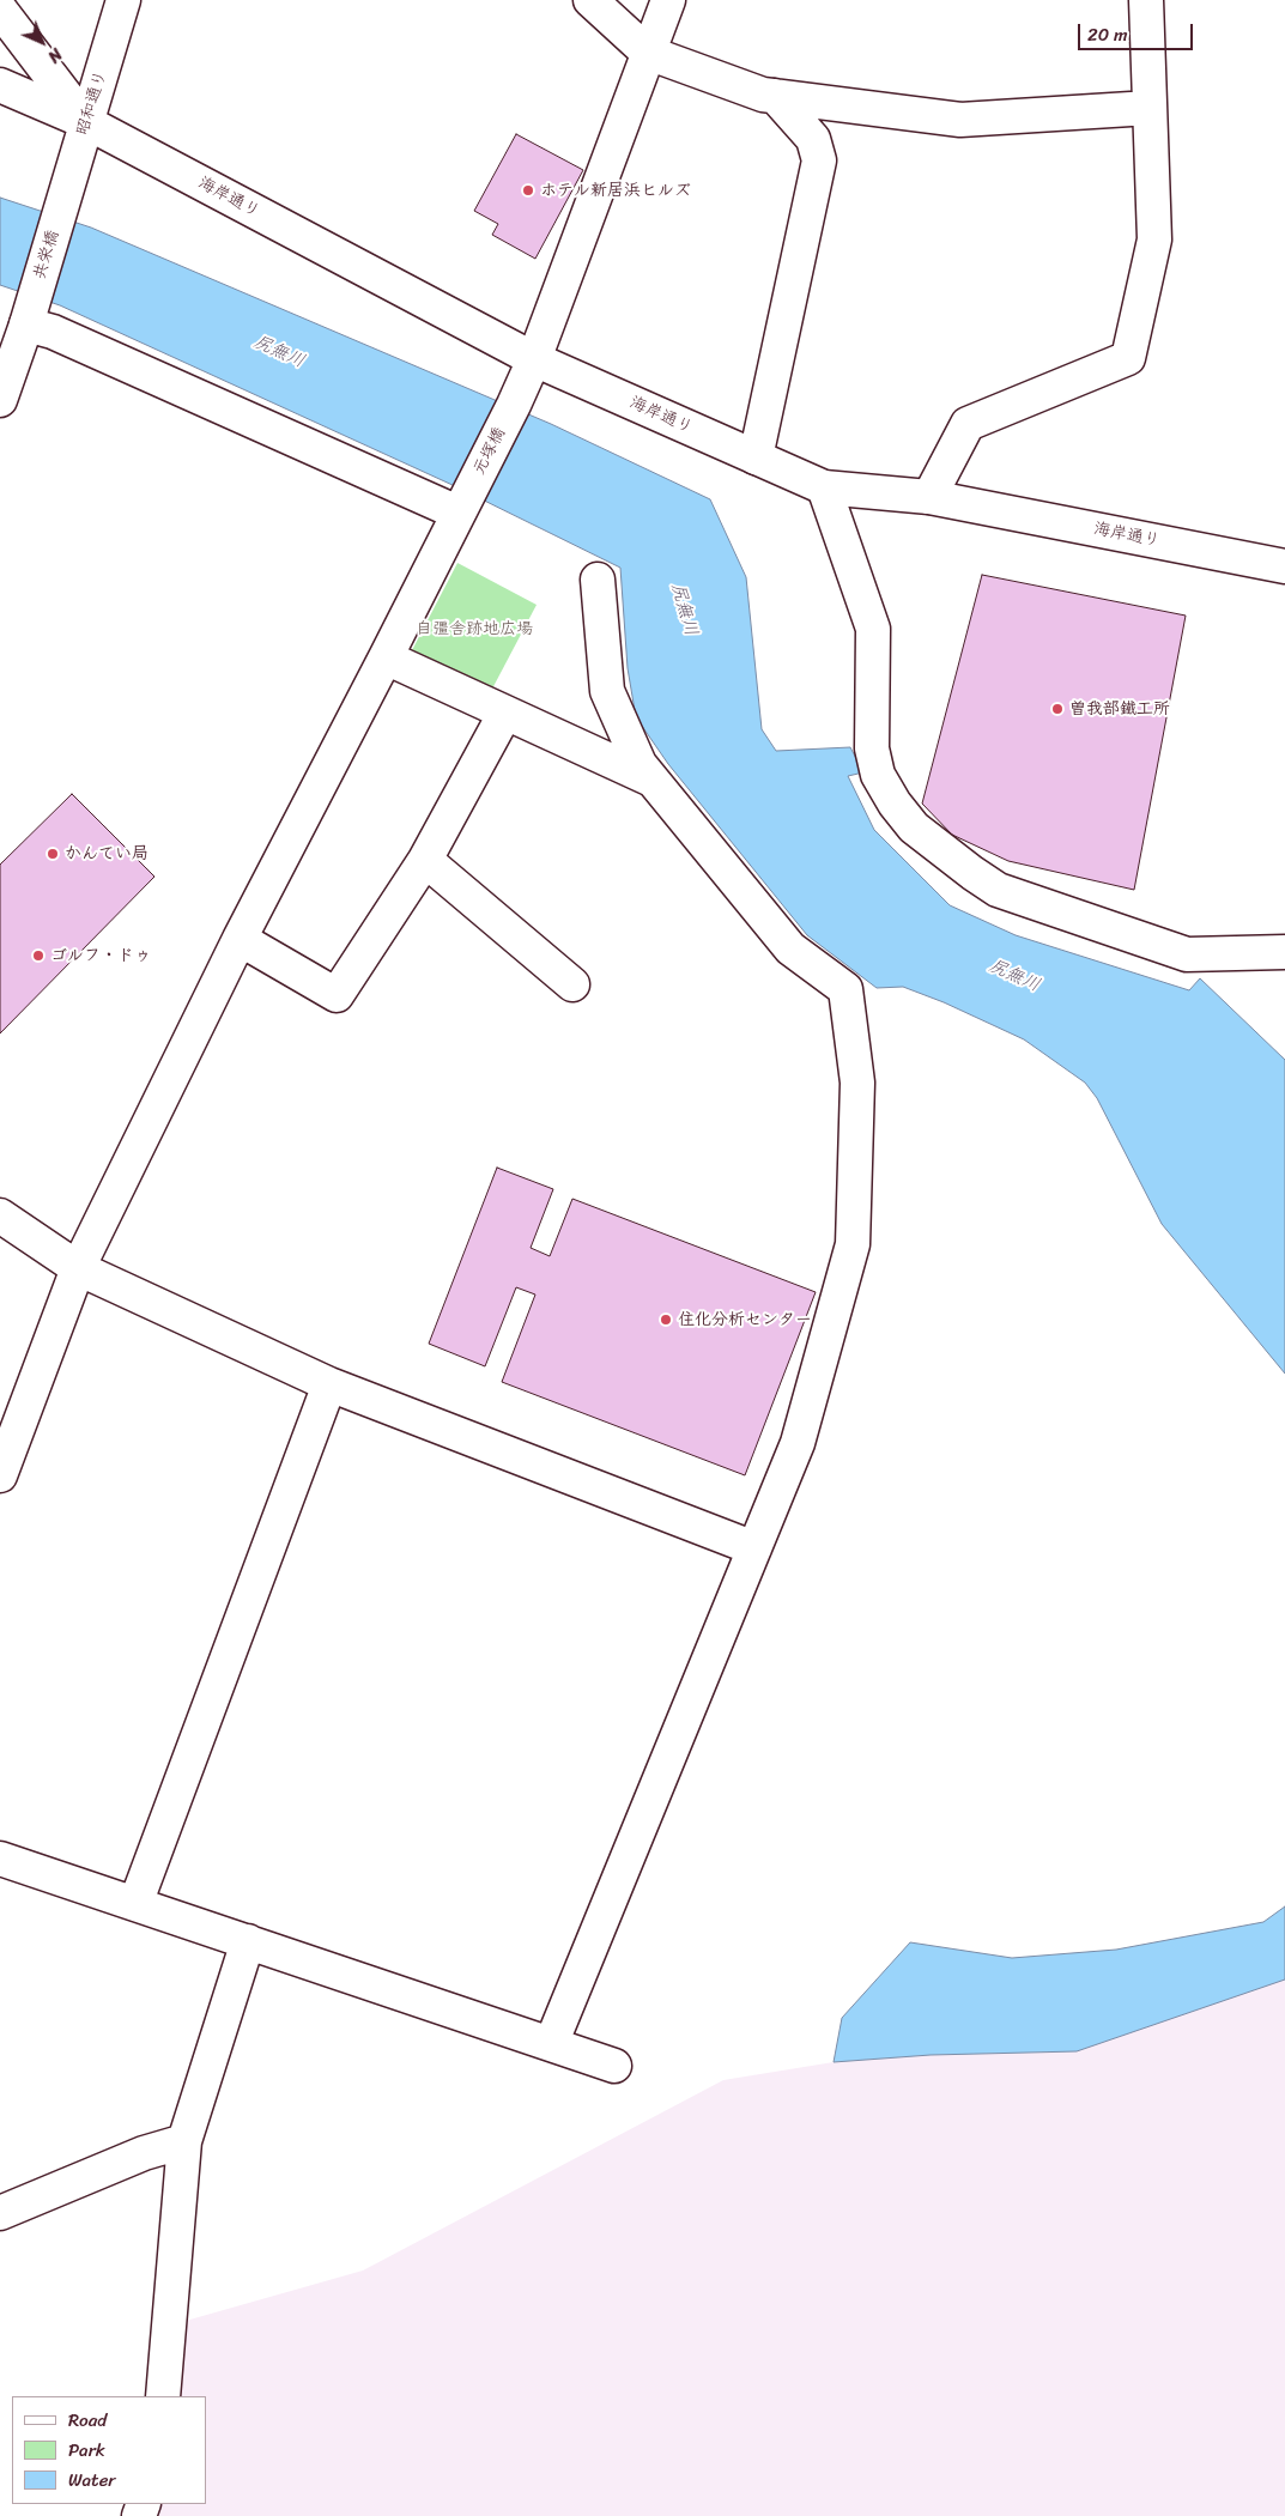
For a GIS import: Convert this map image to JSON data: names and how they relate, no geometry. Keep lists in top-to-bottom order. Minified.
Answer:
{"streets":{"street":["昭和通り","海岸通り","共栄橋","元塚橋"]},"crossings":[["昭和通り","海岸通り"],["昭和通り","共栄橋"],["海岸通り","元塚橋"]],"water":["尻無川"],"parks":["自彊舎跡地広場"],"places":["ホテル新居浜ヒルズ","曽我部鐵工所","かんてい局","ゴルフ・ドゥ","住化分析センター"],"legend":["Road","Park","Water"],"scale_bar":"20 m","north":"bottom right"}
